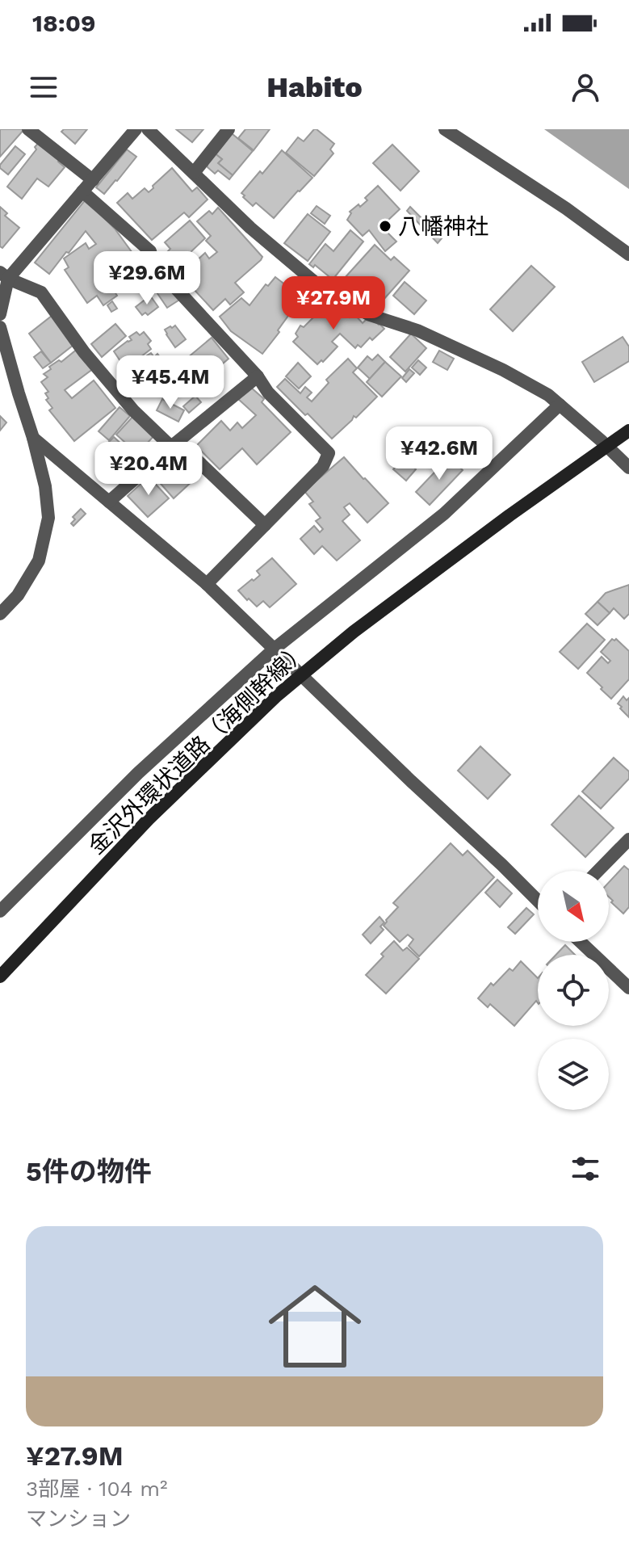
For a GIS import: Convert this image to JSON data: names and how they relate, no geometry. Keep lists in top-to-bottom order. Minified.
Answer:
{"streets":{"main road":["金沢外環状道路（海側幹線）"]},"places":["八幡神社"],"north":"bottom right","page":{"status":"18:09","header":"Habito","price":["¥29.6M","¥27.9M","¥45.4M","¥42.6M","¥20.4M"],"heading":"5件の物件","list":[{"name":"¥27.9M","note":"3部屋 · 104 m² · マンション"}]}}
